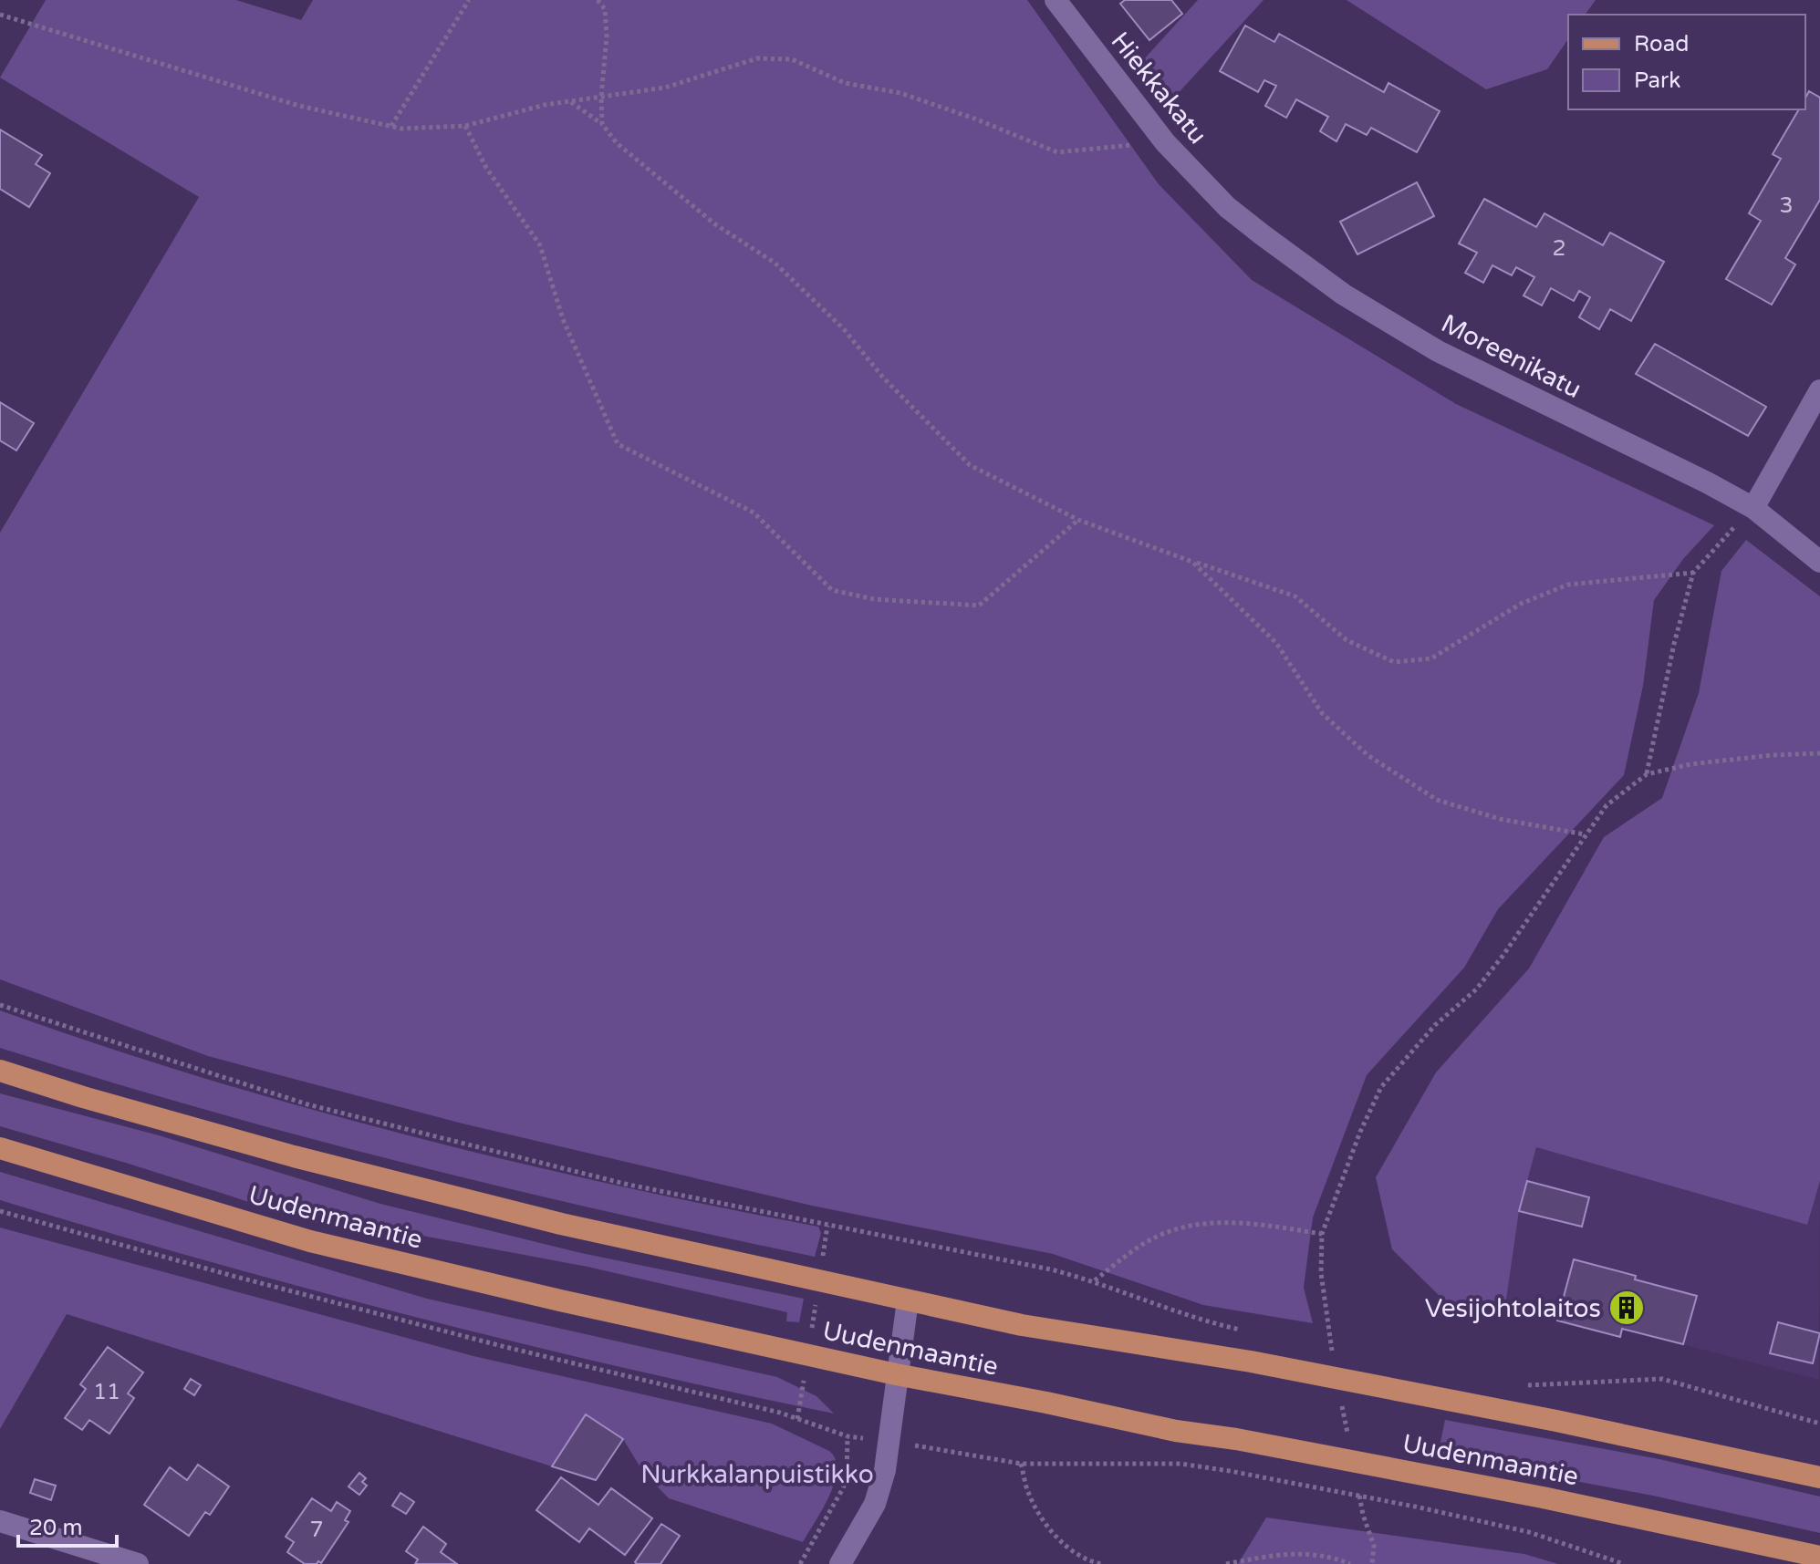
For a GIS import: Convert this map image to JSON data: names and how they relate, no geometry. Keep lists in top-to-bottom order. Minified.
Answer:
{"streets":{"main road":["Uudenmaantie"],"street":["Hiekkakatu","Moreenikatu"]},"crossings":[["Hiekkakatu","Moreenikatu"]],"parks":["Nurkkalanpuistikko"],"places":{"building":["Vesijohtolaitos"]},"house_numbers":["3","2","11","7"],"legend":["Road","Park"],"scale_bar":"20 m"}
